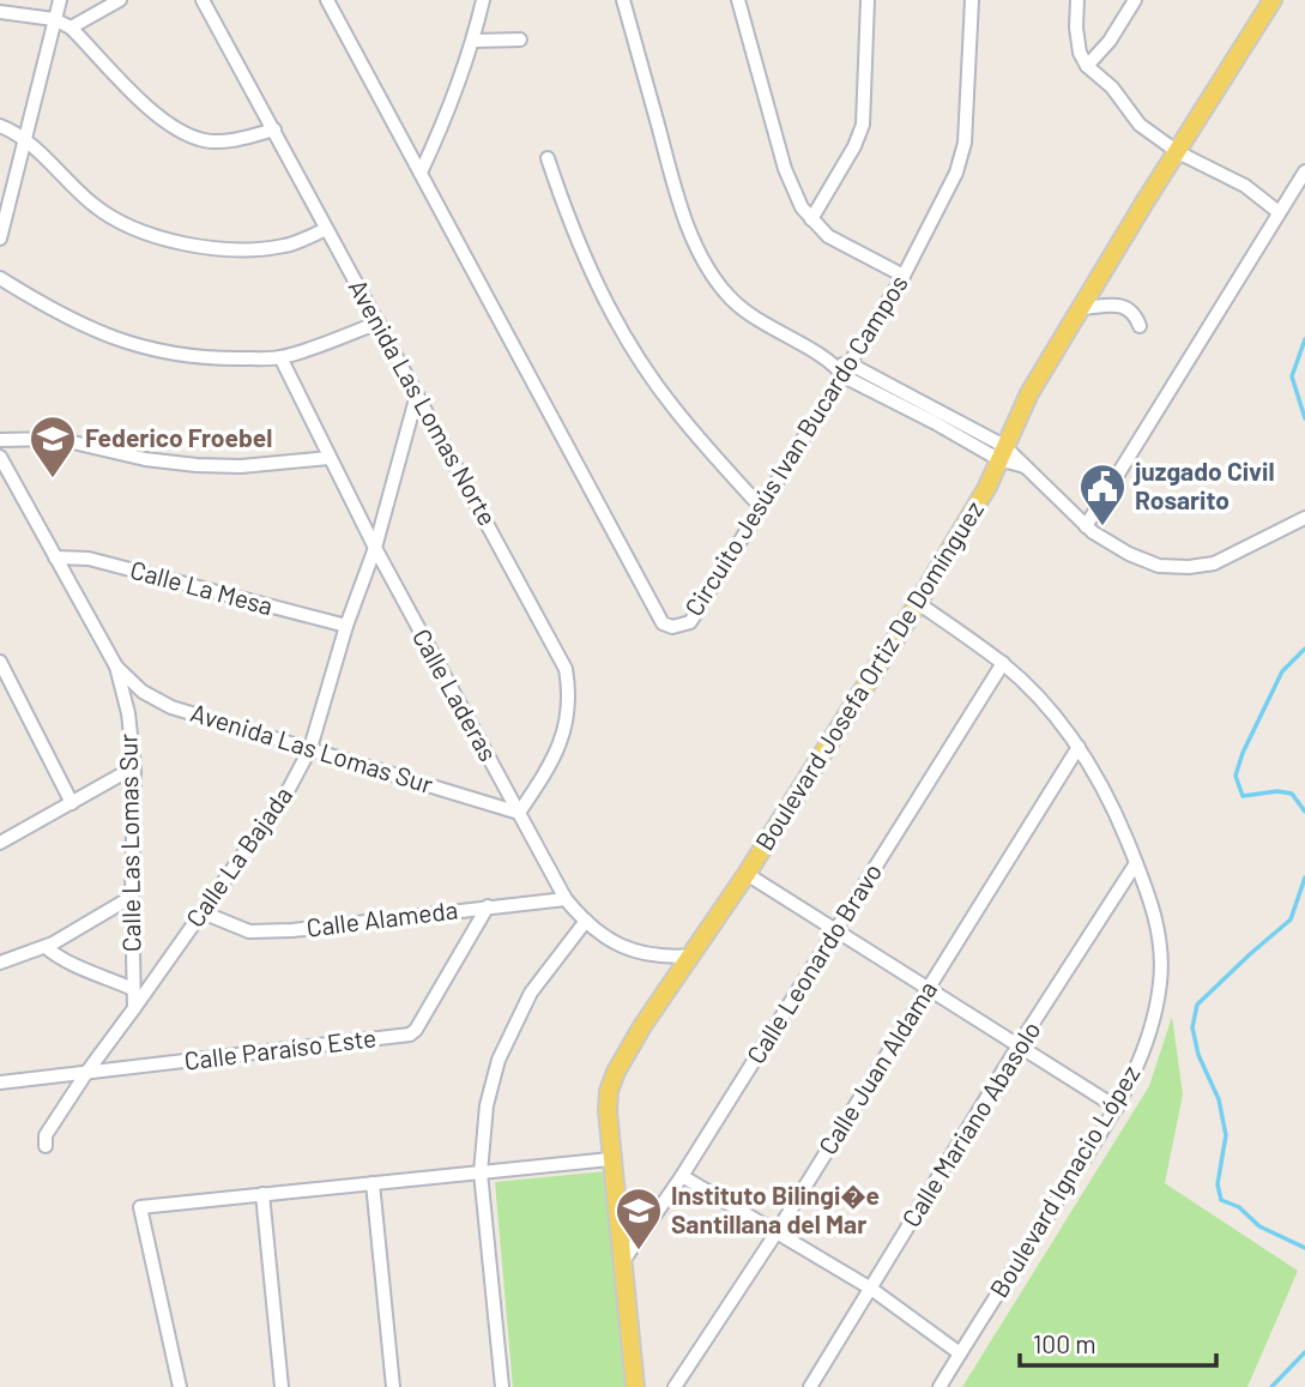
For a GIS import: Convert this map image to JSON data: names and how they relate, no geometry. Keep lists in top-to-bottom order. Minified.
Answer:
{"streets":{"main road":["Boulevard Josefa Ortiz De Domínguez"],"street":["Avenida Las Lomas Norte","Circuito Jesús Ivan Bucardo Campos","Calle La Mesa","Calle Laderas","Avenida Las Lomas Sur","Calle Las Lomas Sur","Calle La Bajada","Calle Alameda","Calle Leonardo Bravo","Calle Paraíso Este","Calle Juan Aldama","Calle Mariano Abasolo","Boulevard Ignacio López"]},"crossings":[["Avenida Las Lomas Norte","Calle Laderas"],["Avenida Las Lomas Norte","Avenida Las Lomas Sur"],["Avenida Las Lomas Norte","Calle La Bajada"],["Calle La Mesa","Calle Las Lomas Sur"],["Calle La Mesa","Calle La Bajada"],["Boulevard Josefa Ortiz De Domínguez","Calle Laderas"],["Boulevard Josefa Ortiz De Domínguez","Calle Leonardo Bravo"],["Boulevard Josefa Ortiz De Domínguez","Boulevard Ignacio López"],["Calle Laderas","Avenida Las Lomas Sur"],["Calle Laderas","Calle La Bajada"],["Calle Laderas","Calle Alameda"],["Avenida Las Lomas Sur","Calle Las Lomas Sur"],["Avenida Las Lomas Sur","Calle La Bajada"],["Calle Las Lomas Sur","Calle La Bajada"],["Calle La Bajada","Calle Alameda"],["Calle La Bajada","Calle Paraíso Este"],["Calle Alameda","Calle Paraíso Este"],["Calle Leonardo Bravo","Boulevard Ignacio López"],["Calle Juan Aldama","Boulevard Ignacio López"],["Calle Mariano Abasolo","Boulevard Ignacio López"]],"places":{"school or university":["Federico Froebel","Instituto Bilingi�e Santillana del Mar"],"public building":["juzgado Civil Rosarito"]},"scale_bar":"100 m"}
